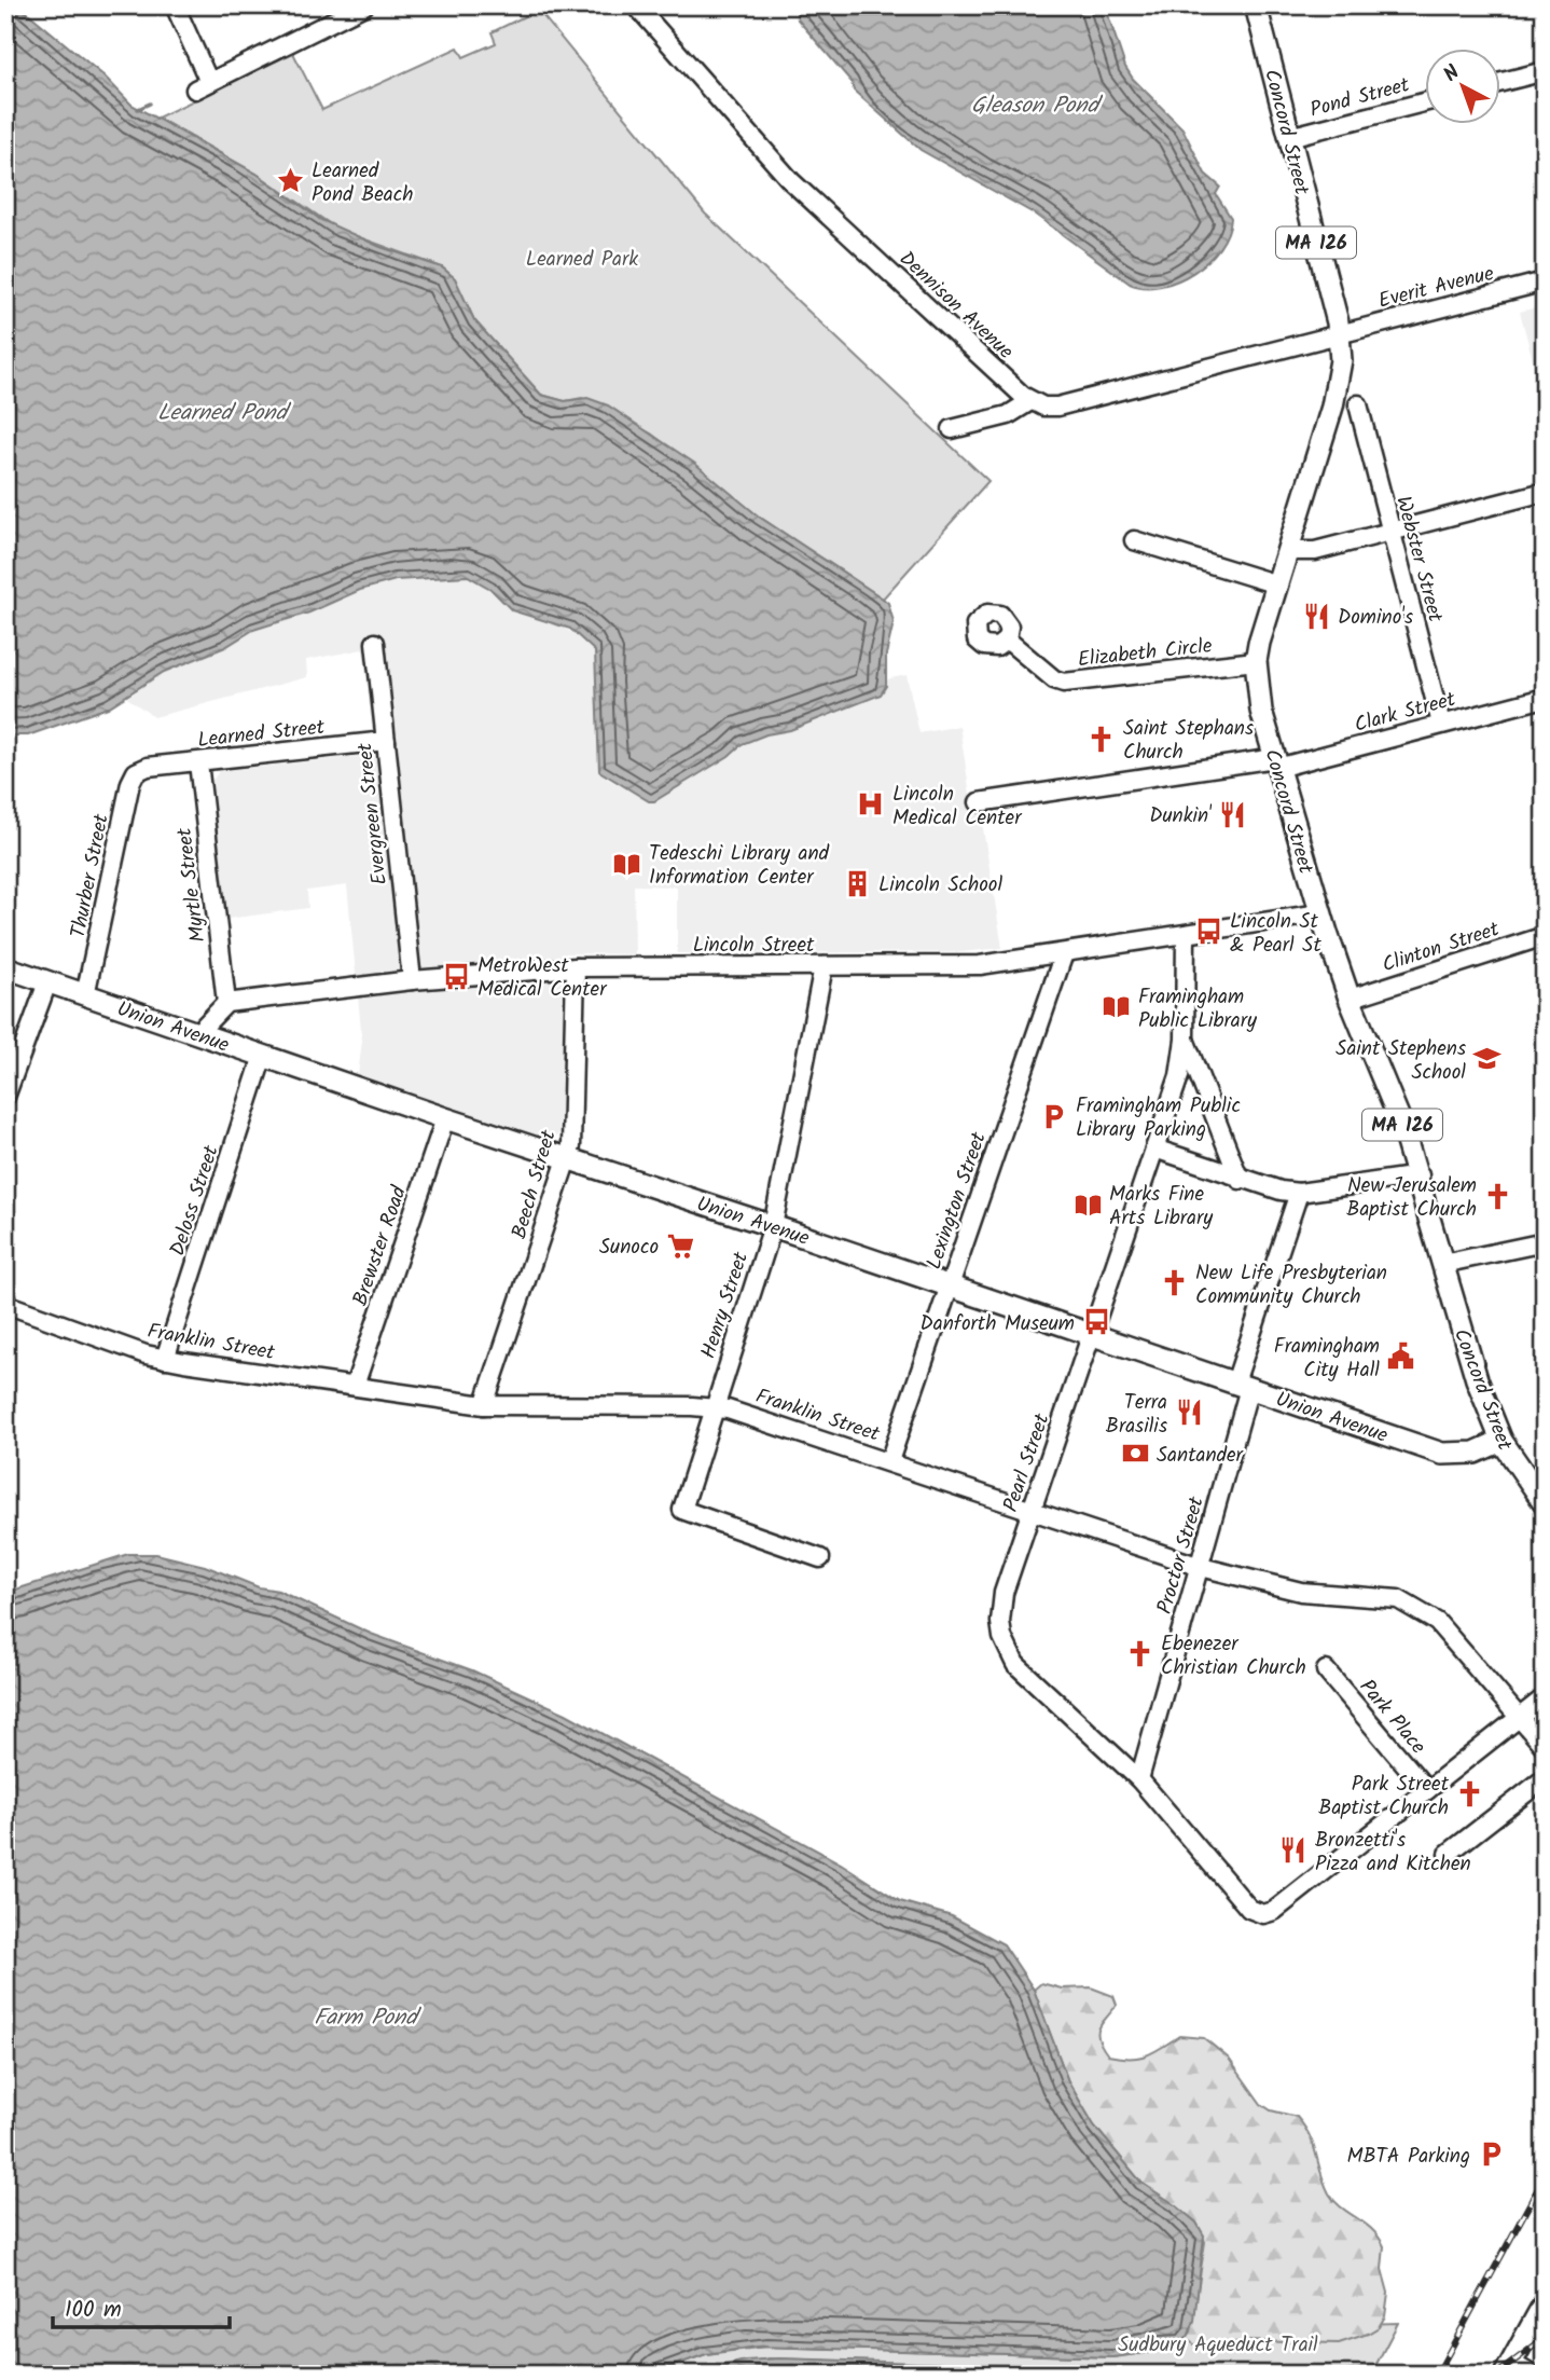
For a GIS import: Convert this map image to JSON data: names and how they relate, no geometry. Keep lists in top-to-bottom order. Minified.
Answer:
{"streets":{"main road":["Concord Street","MA 126","Union Avenue"],"street":["Pond Street","Everit Avenue","Dennison Avenue","Webster Street","Elizabeth Circle","Clark Street","Learned Street","Evergreen Street","Thurber Street","Myrtle Street","Lincoln Street","Clinton Street","Beech Street","Deloss Street","Lexington Street","Brewster Road","Henry Street","Franklin Street","Pearl Street","Proctor Street","Park Place"]},"crossings":[["Pond Street","Concord Street"],["Concord Street","Everit Avenue"],["Concord Street","Elizabeth Circle"],["Concord Street","Clark Street"],["Concord Street","Lincoln Street"],["Concord Street","Clinton Street"],["Concord Street","Union Avenue"],["Webster Street","Clark Street"],["Learned Street","Evergreen Street"],["Learned Street","Thurber Street"],["Learned Street","Myrtle Street"],["Evergreen Street","Lincoln Street"],["Thurber Street","Union Avenue"],["Myrtle Street","Lincoln Street"],["Lincoln Street","Beech Street"],["Lincoln Street","Lexington Street"],["Lincoln Street","Henry Street"],["Lincoln Street","Pearl Street"],["Union Avenue","Beech Street"],["Union Avenue","Deloss Street"],["Union Avenue","Lexington Street"],["Union Avenue","Brewster Road"],["Union Avenue","Henry Street"],["Union Avenue","Pearl Street"],["Union Avenue","Proctor Street"],["Beech Street","Franklin Street"],["Deloss Street","Franklin Street"],["Lexington Street","Franklin Street"],["Brewster Road","Franklin Street"],["Henry Street","Franklin Street"],["Franklin Street","Pearl Street"],["Franklin Street","Proctor Street"],["Pearl Street","Proctor Street"],["Pearl Street","Park Place"]],"water":["Gleason Pond","Learned Pond","Farm Pond"],"parks":["Learned Park","Sudbury Aqueduct Trail"],"places":{"place":["Learned Pond Beach"],"restaurant":["Domino's","Dunkin'","Terra Brasilis","Bronzetti's Pizza and Kitchen"],"church":["Saint Stephans Church","New Jerusalem Baptist Church","New Life Presbyterian Community Church","Ebenezer Christian Church","Park Street Baptist Church"],"hospital":["Lincoln Medical Center"],"library":["Tedeschi Library and Information Center","Framingham Public Library","Marks Fine Arts Library"],"building":["Lincoln School"],"bus stop":["Lincoln St & Pearl St","MetroWest Medical Center","Danforth Museum"],"school or university":["Saint Stephens School"],"parking":["Framingham Public Library Parking","MBTA Parking"],"supermarket":["Sunoco"],"public building":["Framingham City Hall"],"bank":["Santander"]},"scale_bar":"100 m","north":"top left"}
